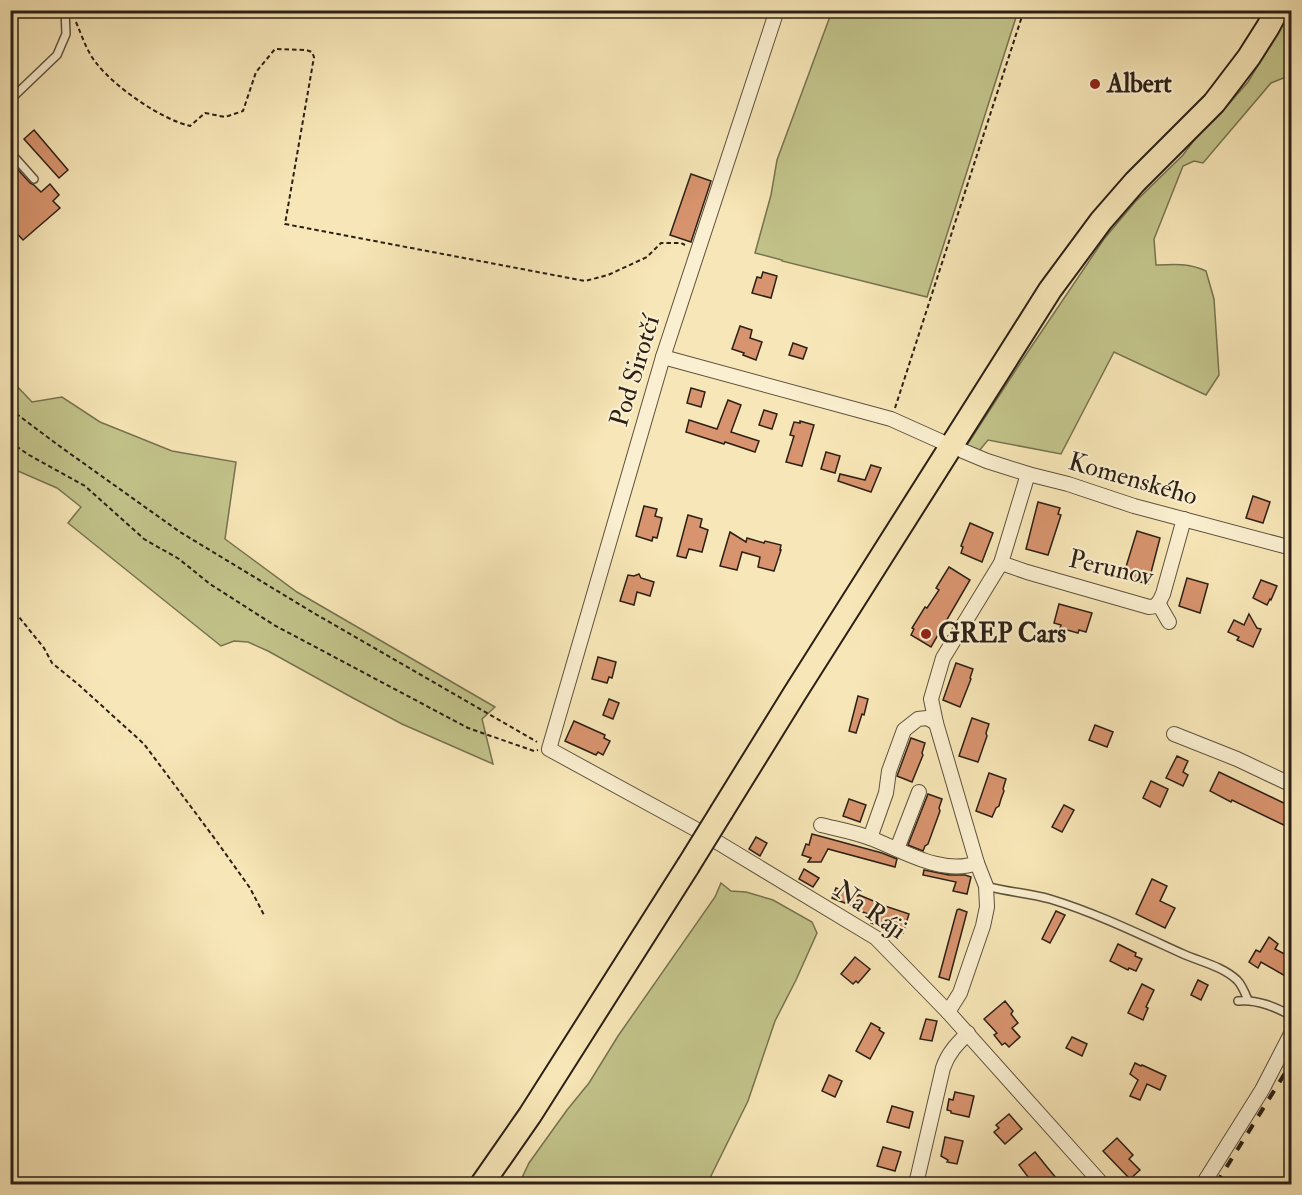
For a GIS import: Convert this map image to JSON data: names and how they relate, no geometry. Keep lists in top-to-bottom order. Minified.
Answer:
{"streets":{"street":["Pod Sirotčí","Komenského","Perunov","Na Ráji"]},"crossings":[["Pod Sirotčí","Na Ráji"],["Komenského","Perunov"]],"places":["Albert","GREP Cars"]}
